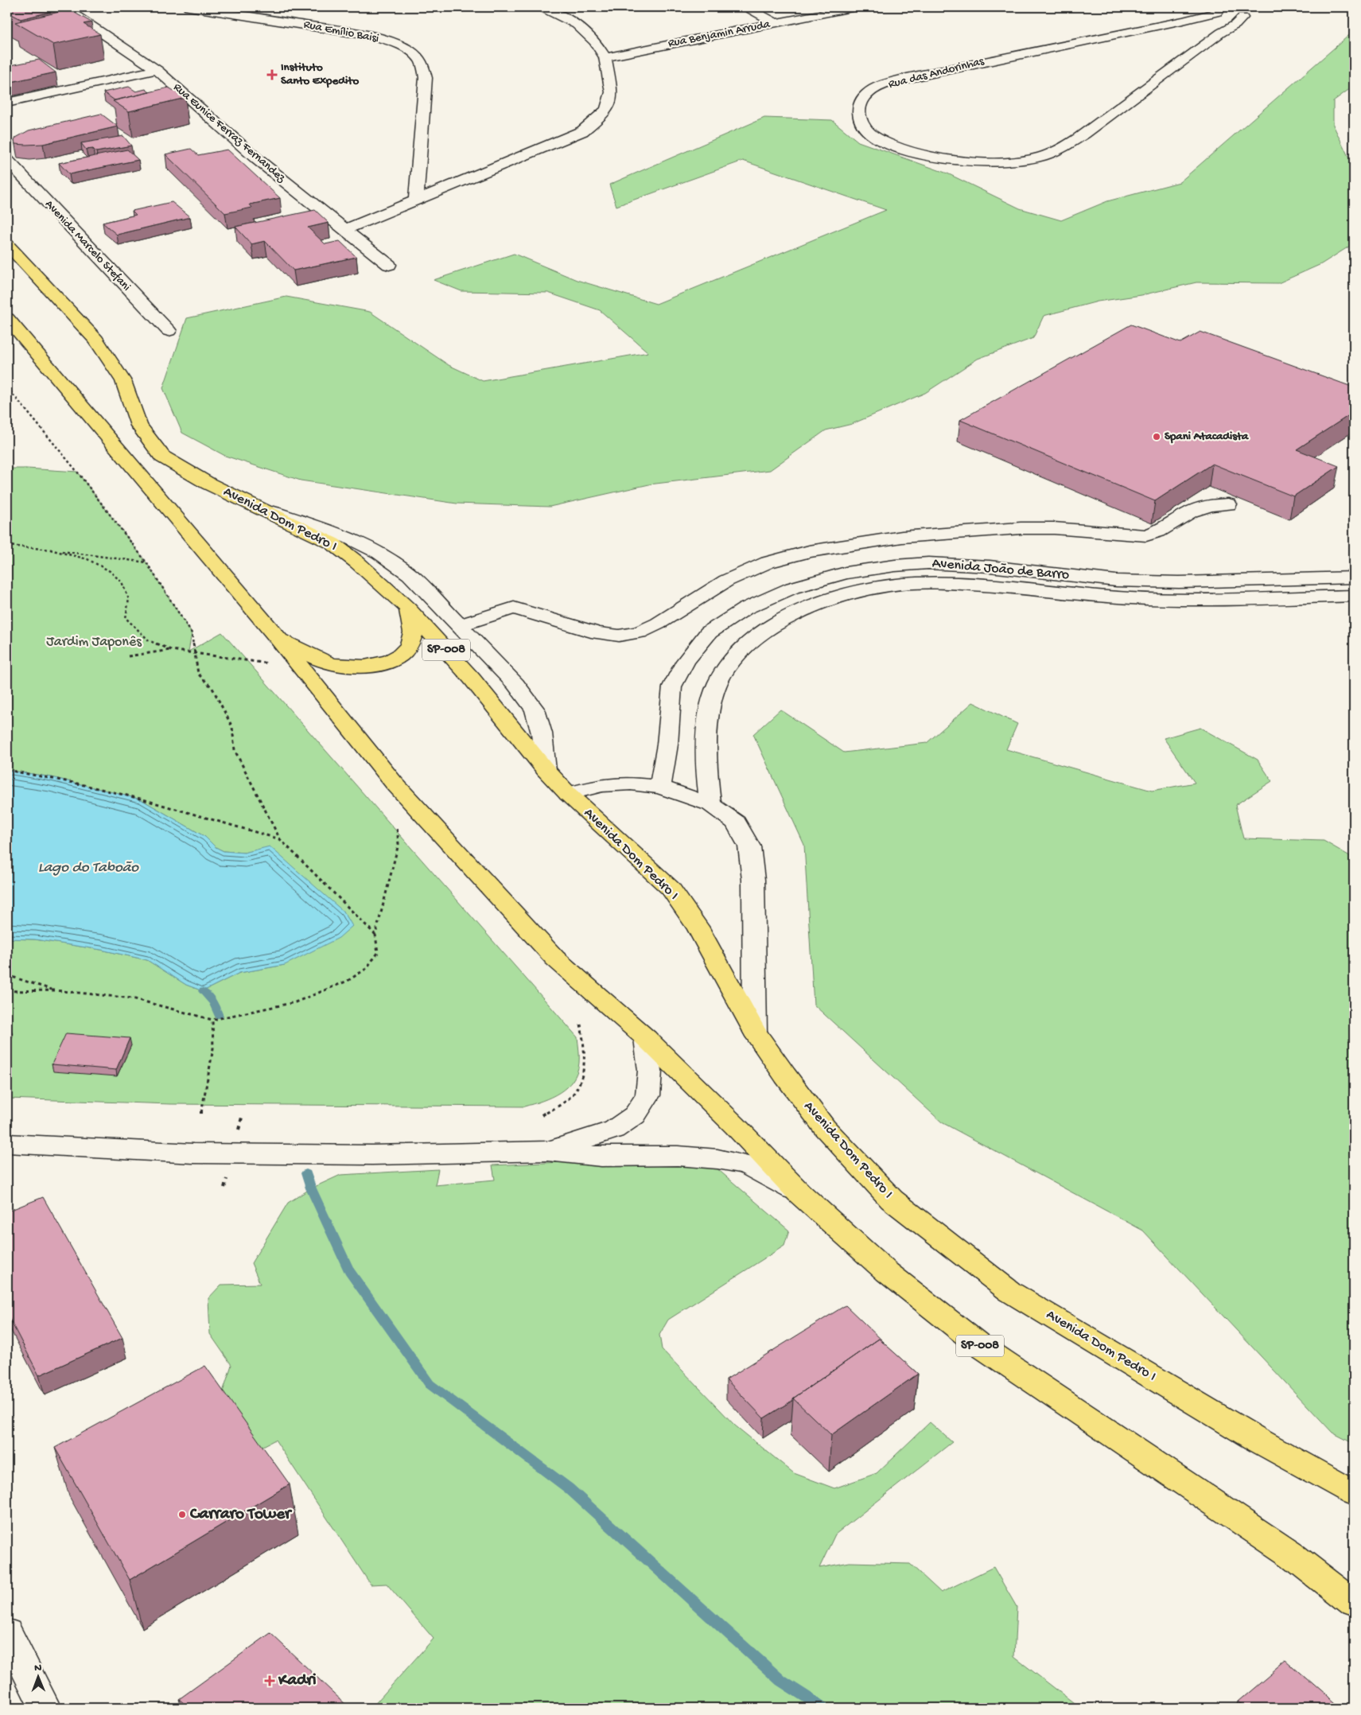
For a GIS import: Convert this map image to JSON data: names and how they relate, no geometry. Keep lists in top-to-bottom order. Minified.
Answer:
{"streets":{"main road":["Avenida Dom Pedro I","SP-008"],"street":["Rua Emílio Baisi","Rua Benjamin Arruda","Rua das Andorinhas","Rua Eunice Ferraz Fernandez","Avenida Marcelo Stefani","Avenida João de Barro"]},"water":["Lago do Taboão"],"parks":["Jardim Japonês"],"places":{"health":["Instituto Santo Expedito","Kadri"],"other":["Spani Atacadista","Carraro Tower"]},"north":"top"}
